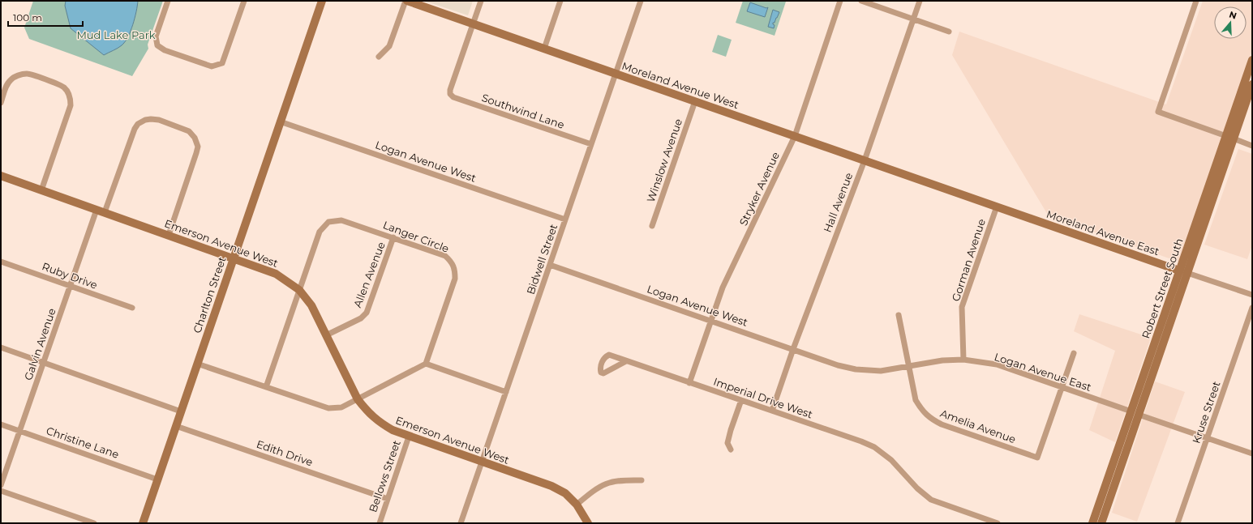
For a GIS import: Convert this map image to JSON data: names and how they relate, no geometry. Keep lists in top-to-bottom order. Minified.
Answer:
{"streets":{"street":["Moreland Avenue West","Southwind Lane","Winslow Avenue","Logan Avenue West","Stryker Avenue","Hall Avenue","Moreland Avenue East","Langer Circle","Emerson Avenue West","Bidwell Street","Gorman Avenue","Allen Avenue","Ruby Drive","Robert Street South","Charlton Street","Galvin Avenue","Logan Avenue East","Imperial Drive West","Kruse Street","Amelia Avenue","Christine Lane","Edith Drive","Bellows Street"]},"crossings":[["Moreland Avenue West","Southwind Lane"],["Moreland Avenue West","Winslow Avenue"],["Moreland Avenue West","Stryker Avenue"],["Moreland Avenue West","Hall Avenue"],["Moreland Avenue West","Moreland Avenue East"],["Moreland Avenue West","Bidwell Street"],["Southwind Lane","Bidwell Street"],["Logan Avenue West","Stryker Avenue"],["Logan Avenue West","Hall Avenue"],["Logan Avenue West","Bidwell Street"],["Logan Avenue West","Charlton Street"],["Logan Avenue West","Logan Avenue East"],["Logan Avenue West","Amelia Avenue"],["Stryker Avenue","Imperial Drive West"],["Hall Avenue","Imperial Drive West"],["Moreland Avenue East","Gorman Avenue"],["Moreland Avenue East","Robert Street South"],["Langer Circle","Emerson Avenue West"],["Langer Circle","Allen Avenue"],["Emerson Avenue West","Bidwell Street"],["Emerson Avenue West","Allen Avenue"],["Emerson Avenue West","Charlton Street"],["Emerson Avenue West","Galvin Avenue"],["Emerson Avenue West","Bellows Street"],["Gorman Avenue","Logan Avenue East"],["Ruby Drive","Galvin Avenue"],["Robert Street South","Logan Avenue East"],["Charlton Street","Christine Lane"],["Charlton Street","Edith Drive"],["Galvin Avenue","Christine Lane"],["Logan Avenue East","Kruse Street"],["Logan Avenue East","Amelia Avenue"],["Edith Drive","Bellows Street"]],"parks":["Mud Lake Park"],"scale_bar":"100 m","north":"top"}
